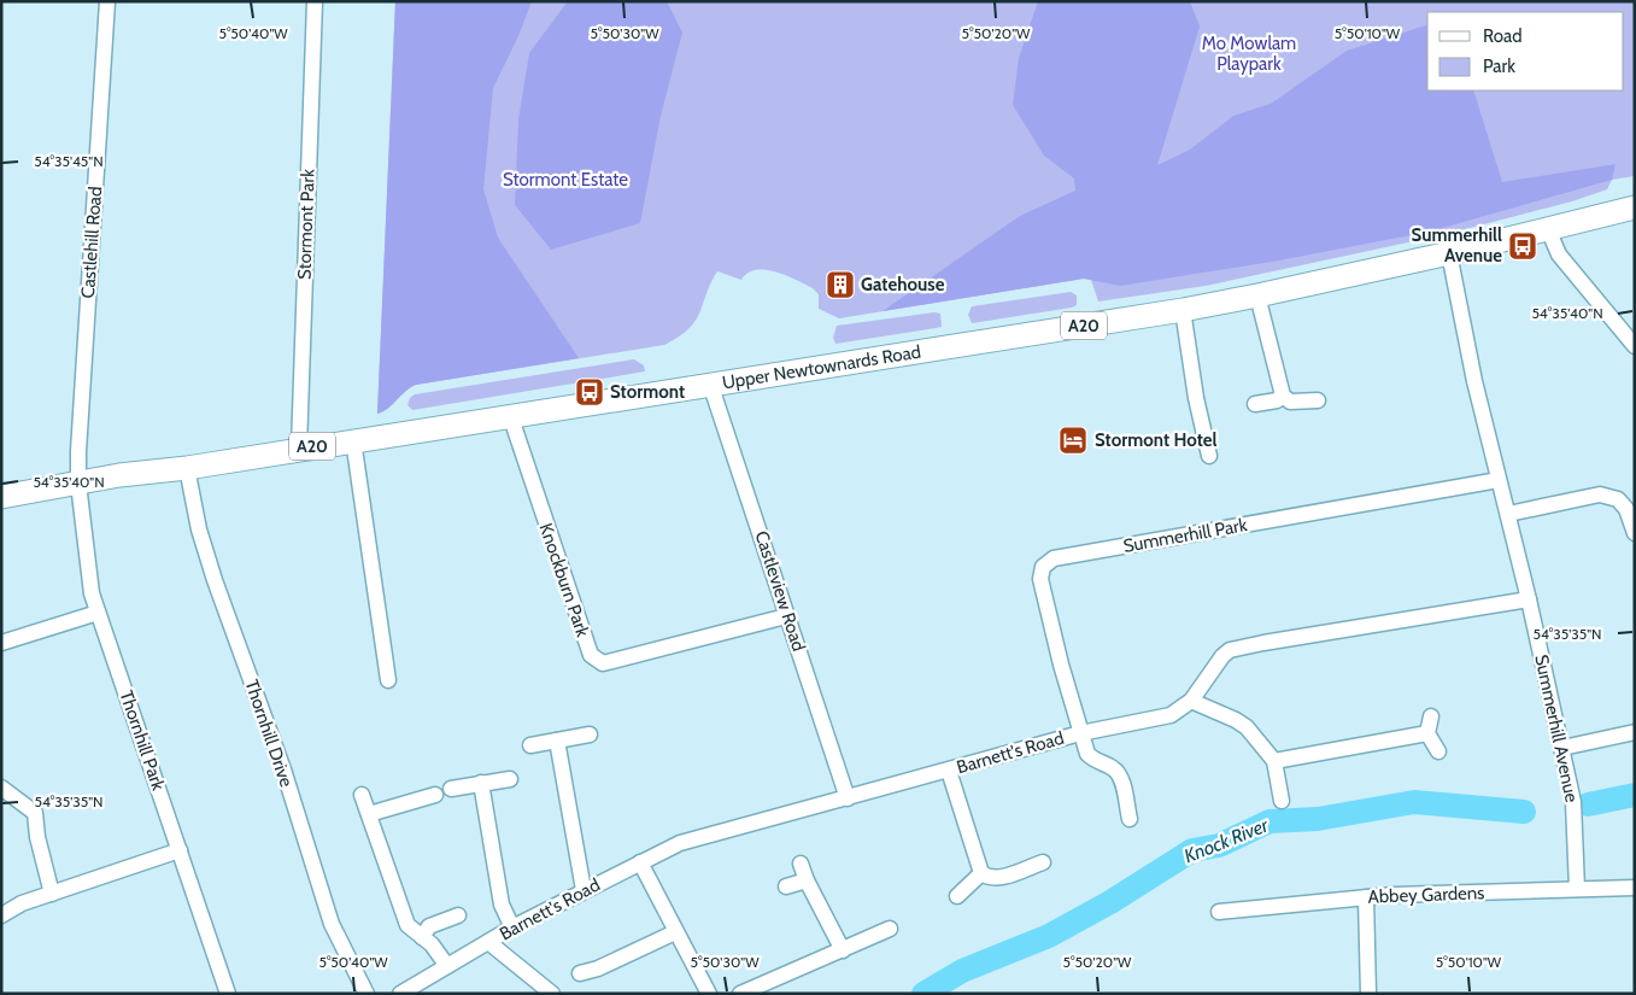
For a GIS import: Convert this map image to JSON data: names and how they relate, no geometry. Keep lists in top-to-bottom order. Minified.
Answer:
{"streets":{"highway":["A20","Upper Newtownards Road"],"street":["Stormont Park","Castlehill Road","Summerhill Park","Knockburn Park","Castleview Road","Summerhill Avenue","Thornhill Drive","Thornhill Park","Barnett's Road","Abbey Gardens"]},"crossings":[["Stormont Park","Upper Newtownards Road"],["Castlehill Road","Upper Newtownards Road"],["Castlehill Road","Thornhill Park"],["Upper Newtownards Road","Knockburn Park"],["Upper Newtownards Road","Castleview Road"],["Upper Newtownards Road","Summerhill Avenue"],["Upper Newtownards Road","Thornhill Drive"],["Upper Newtownards Road","Thornhill Park"],["Summerhill Park","Summerhill Avenue"],["Summerhill Park","Barnett's Road"],["Knockburn Park","Castleview Road"],["Castleview Road","Barnett's Road"],["Summerhill Avenue","Barnett's Road"],["Summerhill Avenue","Abbey Gardens"]],"water":["Knock River"],"parks":["Mo Mowlam Playpark","Stormont Estate"],"places":{"bus stop":["Summerhill Avenue","Stormont"],"building":["Gatehouse"],"hotel":["Stormont Hotel"]},"legend":["Road","Park"],"coordinates":["5°50'40\"W","5°50'30\"W","5°50'20\"W","5°50'10\"W","54°35'45\"N","54°35'40\"N","54°35'35\"N"]}
